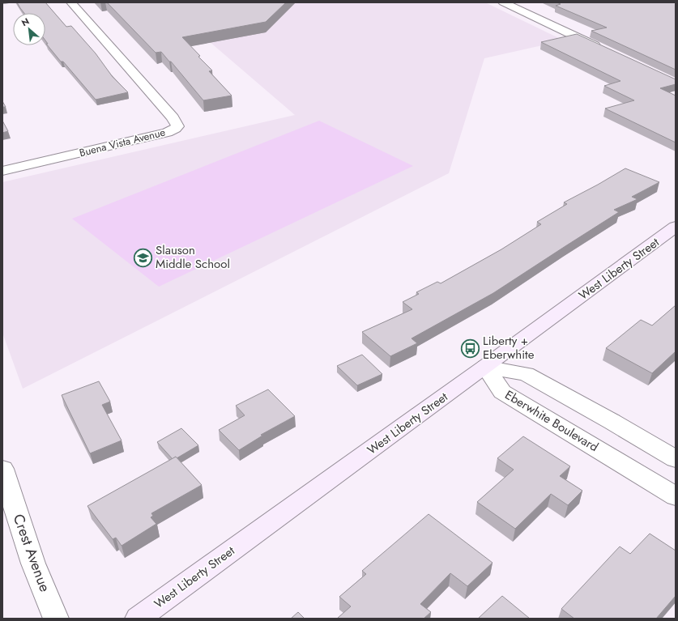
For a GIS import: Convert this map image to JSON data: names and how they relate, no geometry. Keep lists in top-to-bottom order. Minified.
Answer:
{"streets":{"main road":["West Liberty Street"],"street":["Buena Vista Avenue","Eberwhite Boulevard","Crest Avenue"]},"crossings":[["West Liberty Street","Eberwhite Boulevard"]],"places":{"school or university":["Slauson Middle School"],"bus stop":["Liberty + Eberwhite"]},"north":"top left"}
